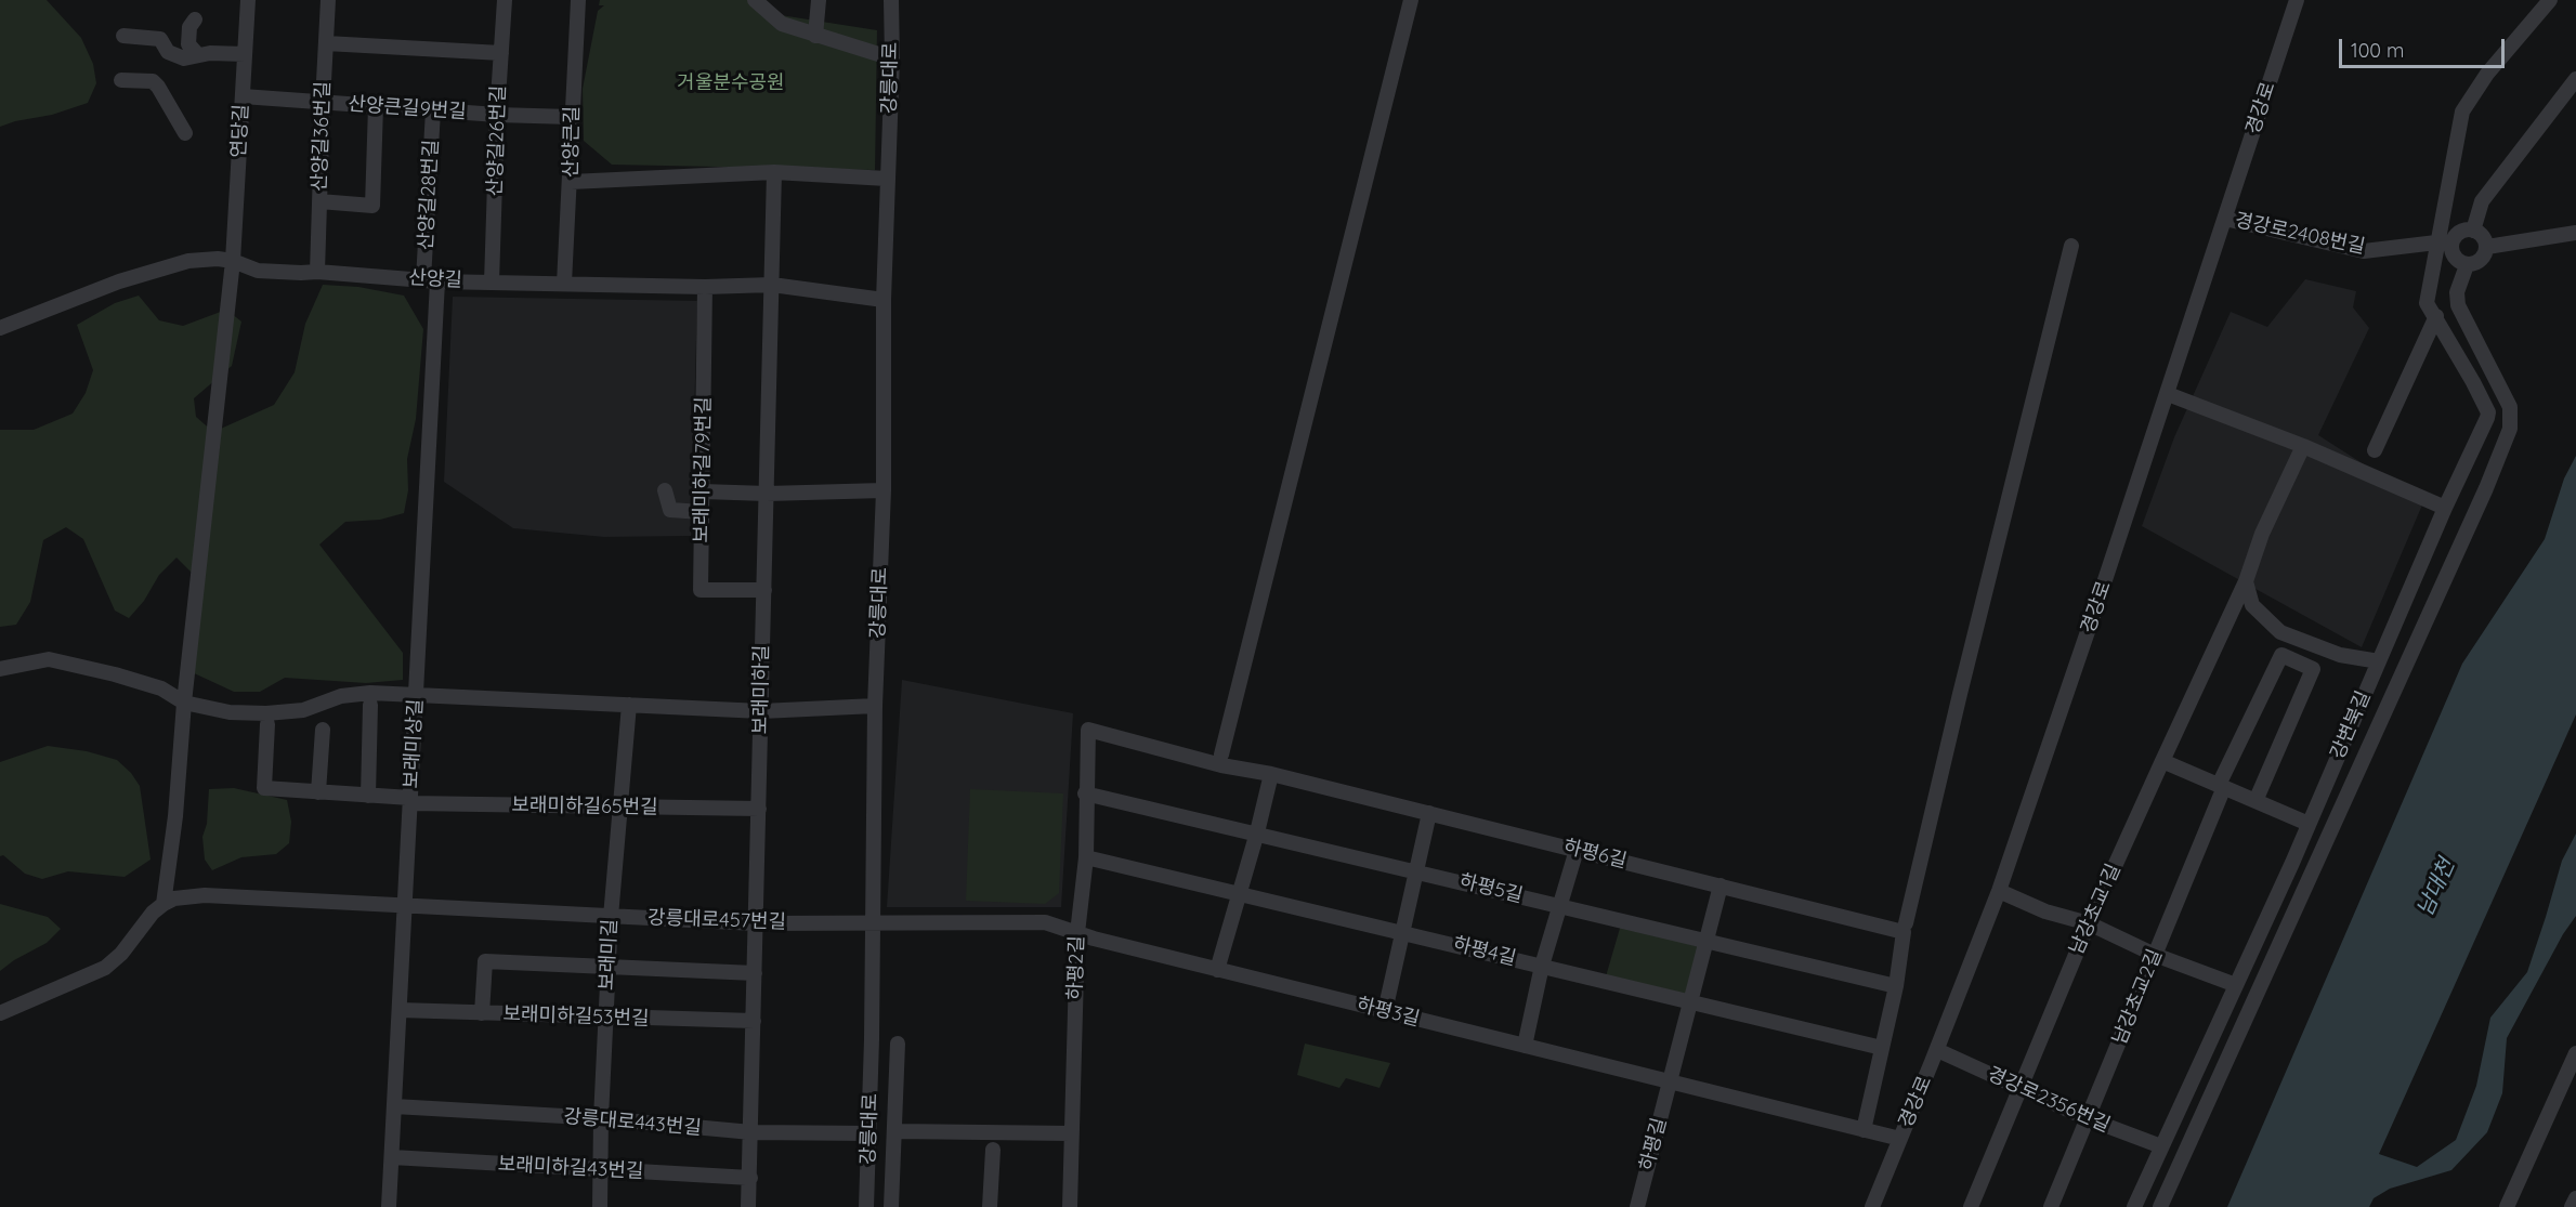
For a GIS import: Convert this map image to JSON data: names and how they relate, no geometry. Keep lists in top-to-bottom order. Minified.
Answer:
{"streets":{"street":["강릉대로","산양큰길9번길","경강로","연당길","산양길36번길","산양길26번길","산양큰길","산양길28번길","경강로2408번길","산양길","보래미하길79번길","보래미하길","강변북길","보래미상길","보래미하길65번길","하평6길","하평5길","남강초교1길","강릉대로457번길","하평4길","보래미길","하평2길","남강초교2길","하평3길","보래미하길53번길","경강로2356번길","강릉대로443번길","하평길","보래미하길43번길"]},"crossings":[["강릉대로","산양길"],["강릉대로","강릉대로457번길"],["강릉대로","하평3길"],["강릉대로","강릉대로443번길"],["산양큰길9번길","연당길"],["산양큰길9번길","산양길36번길"],["산양큰길9번길","산양길26번길"],["산양큰길9번길","산양큰길"],["산양큰길9번길","산양길28번길"],["경강로","경강로2408번길"],["경강로","하평3길"],["경강로","경강로2356번길"],["연당길","산양길"],["연당길","강릉대로457번길"],["산양길36번길","산양길"],["산양길26번길","산양길"],["산양큰길","산양길"],["산양길28번길","산양길"],["산양길28번길","보래미상길"],["경강로2408번길","강변북길"],["산양길","보래미하길79번길"],["산양길","보래미하길"],["산양길","보래미상길"],["보래미하길79번길","보래미하길"],["보래미하길","보래미하길65번길"],["보래미하길","강릉대로457번길"],["보래미하길","보래미하길53번길"],["보래미하길","강릉대로443번길"],["보래미하길","보래미하길43번길"],["강변북길","경강로2356번길"],["보래미상길","보래미하길65번길"],["보래미상길","강릉대로457번길"],["보래미상길","보래미하길53번길"],["보래미상길","강릉대로443번길"],["보래미상길","보래미하길43번길"],["보래미하길65번길","보래미길"],["하평6길","하평5길"],["하평6길","하평4길"],["하평6길","하평2길"],["하평6길","하평3길"],["하평6길","하평길"],["하평5길","하평2길"],["하평5길","하평길"],["남강초교1길","경강로2356번길"],["강릉대로457번길","보래미길"],["강릉대로457번길","하평3길"],["하평4길","하평2길"],["하평4길","하평길"],["보래미길","보래미하길53번길"],["보래미길","강릉대로443번길"],["보래미길","보래미하길43번길"],["하평2길","하평3길"],["남강초교2길","경강로2356번길"],["하평3길","하평길"]],"water":["남대천"],"parks":["거울분수공원"],"scale_bar":"100 m"}
